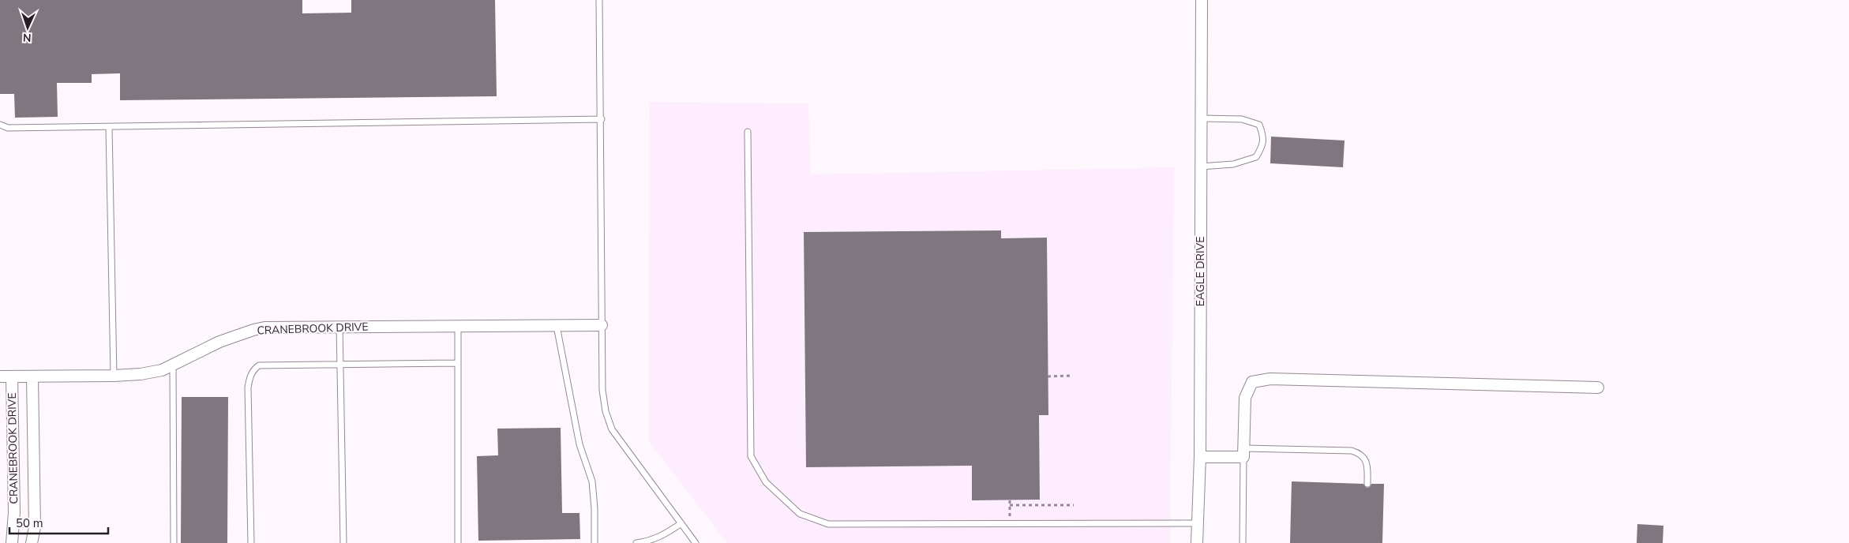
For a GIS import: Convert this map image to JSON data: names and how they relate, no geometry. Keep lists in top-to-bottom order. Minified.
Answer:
{"streets":{"street":["EAGLE DRIVE","CRANEBROOK DRIVE"]},"scale_bar":"50 m","north":"bottom"}
